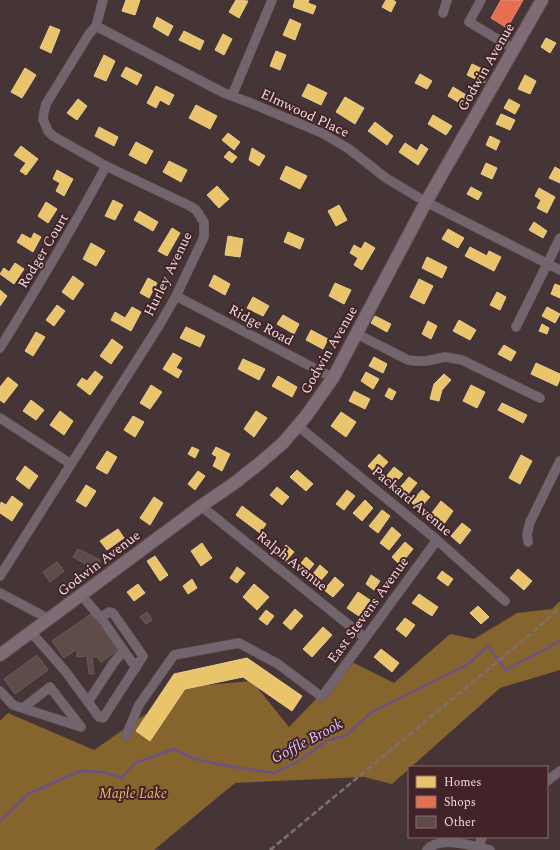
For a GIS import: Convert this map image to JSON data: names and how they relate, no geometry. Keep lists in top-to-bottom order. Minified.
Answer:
{"streets":{"main road":["Godwin Avenue"],"street":["Elmwood Place","Rodger Court","Hurley Avenue","Ridge Road","Packard Avenue","Ralph Avenue","East Stevens Avenue"]},"crossings":[["Godwin Avenue","Elmwood Place"],["Godwin Avenue","Ridge Road"],["Godwin Avenue","Packard Avenue"],["Godwin Avenue","Ralph Avenue"],["Elmwood Place","Hurley Avenue"],["Rodger Court","Hurley Avenue"],["Hurley Avenue","Ridge Road"],["Packard Avenue","East Stevens Avenue"],["Ralph Avenue","East Stevens Avenue"]],"water":["Goffle Brook"],"parks":["Maple Lake"],"legend":["Homes","Shops","Other"]}
